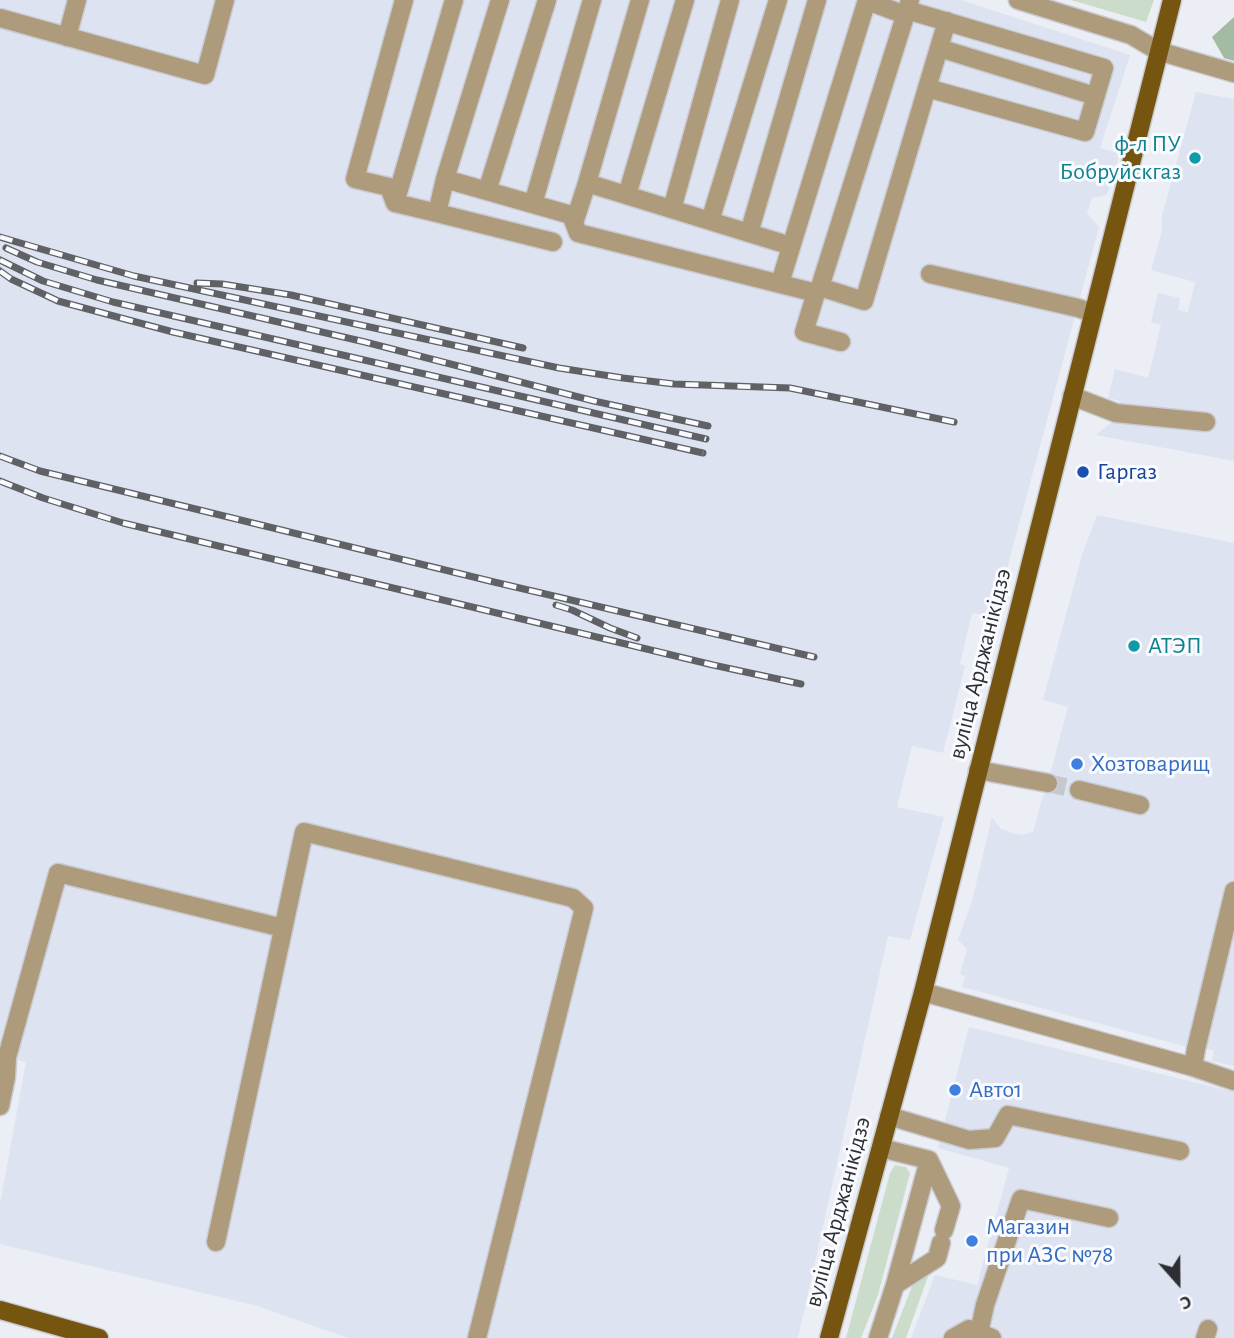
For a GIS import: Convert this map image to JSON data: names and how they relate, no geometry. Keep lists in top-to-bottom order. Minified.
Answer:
{"streets":{"main road":["вуліца Арджанікідзэ"]},"places":["ф-л ПУ Бобруйскгаз","Гаргаз","АТЭП","Хозтоварищ","Авто1","Магазин при АЗС №78"],"north":"bottom"}
